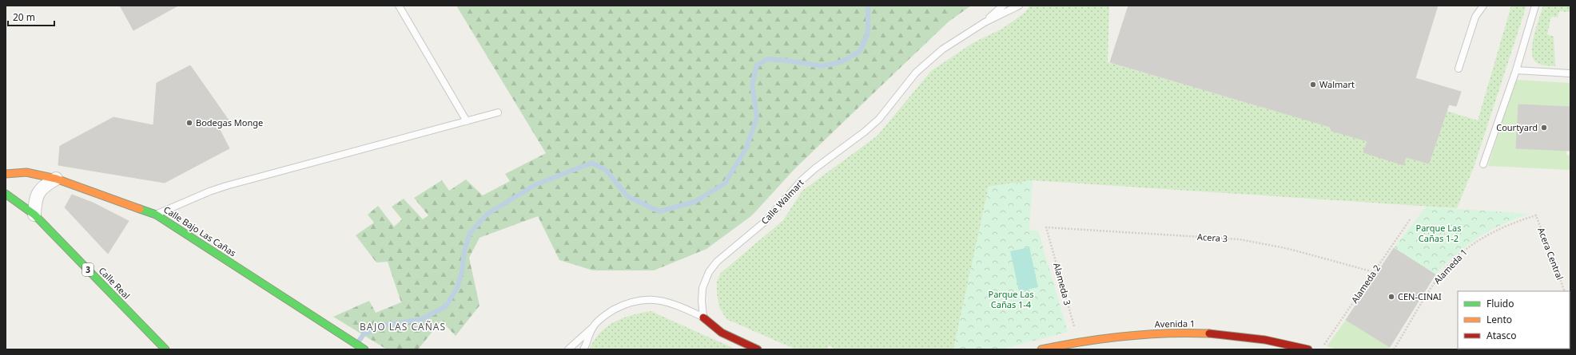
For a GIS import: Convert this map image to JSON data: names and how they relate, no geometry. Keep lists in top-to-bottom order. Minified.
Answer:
{"streets":{"street":["Calle Bajo Las Cañas","3","Calle Real","Avenida 1"],"lane":["Calle Walmart"],"path":["Acera 3","Acera Central","Alameda 1","Alameda 3","Alameda 2"]},"crossings":[["Acera 3","Alameda 3"],["Acera 3","Alameda 2"],["Acera Central","Alameda 1"],["Alameda 3","Avenida 1"]],"districts":["BAJO LAS CAÑAS"],"parks":["Parque Las Cañas 1-2","Parque Las Cañas 1-4"],"places":["Walmart","Bodegas Monge","Courtyard","CEN-CINAI"],"legend":["Fluido","Lento","Atasco"],"scale_bar":"20 m"}
